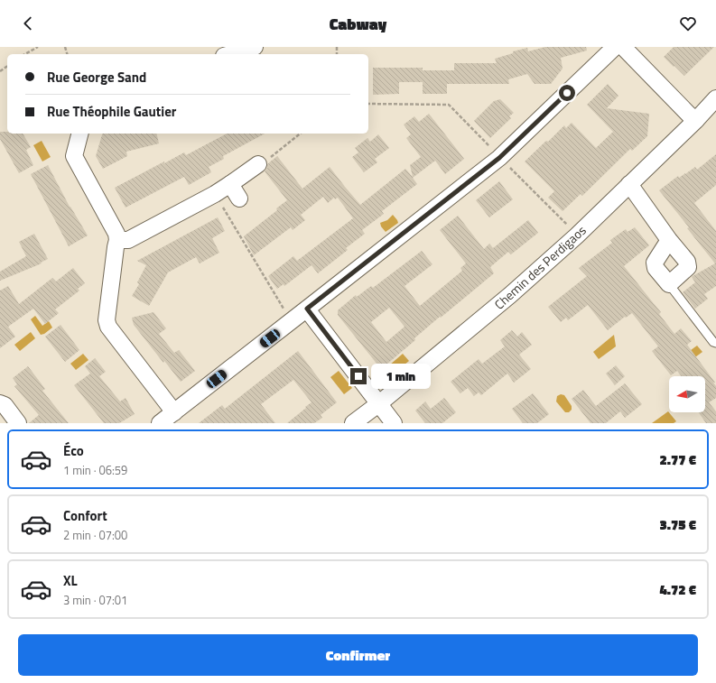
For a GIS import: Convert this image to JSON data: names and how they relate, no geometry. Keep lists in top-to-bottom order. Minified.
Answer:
{"streets":{"street":["Chemin des Perdigaos"]},"north":"left","page":{"header":"Cabway","banner":["Rue George Sand","Rue Théophile Gautier"],"bubble":"1 min","list":[{"name":"Éco","note":"1 min · 06:59","value":"2.77 €"},{"name":"Confort","note":"2 min · 07:00","value":"3.75 €"},{"name":"XL","note":"3 min · 07:01","value":"4.72 €"}],"buttons":"Confirmer"}}
